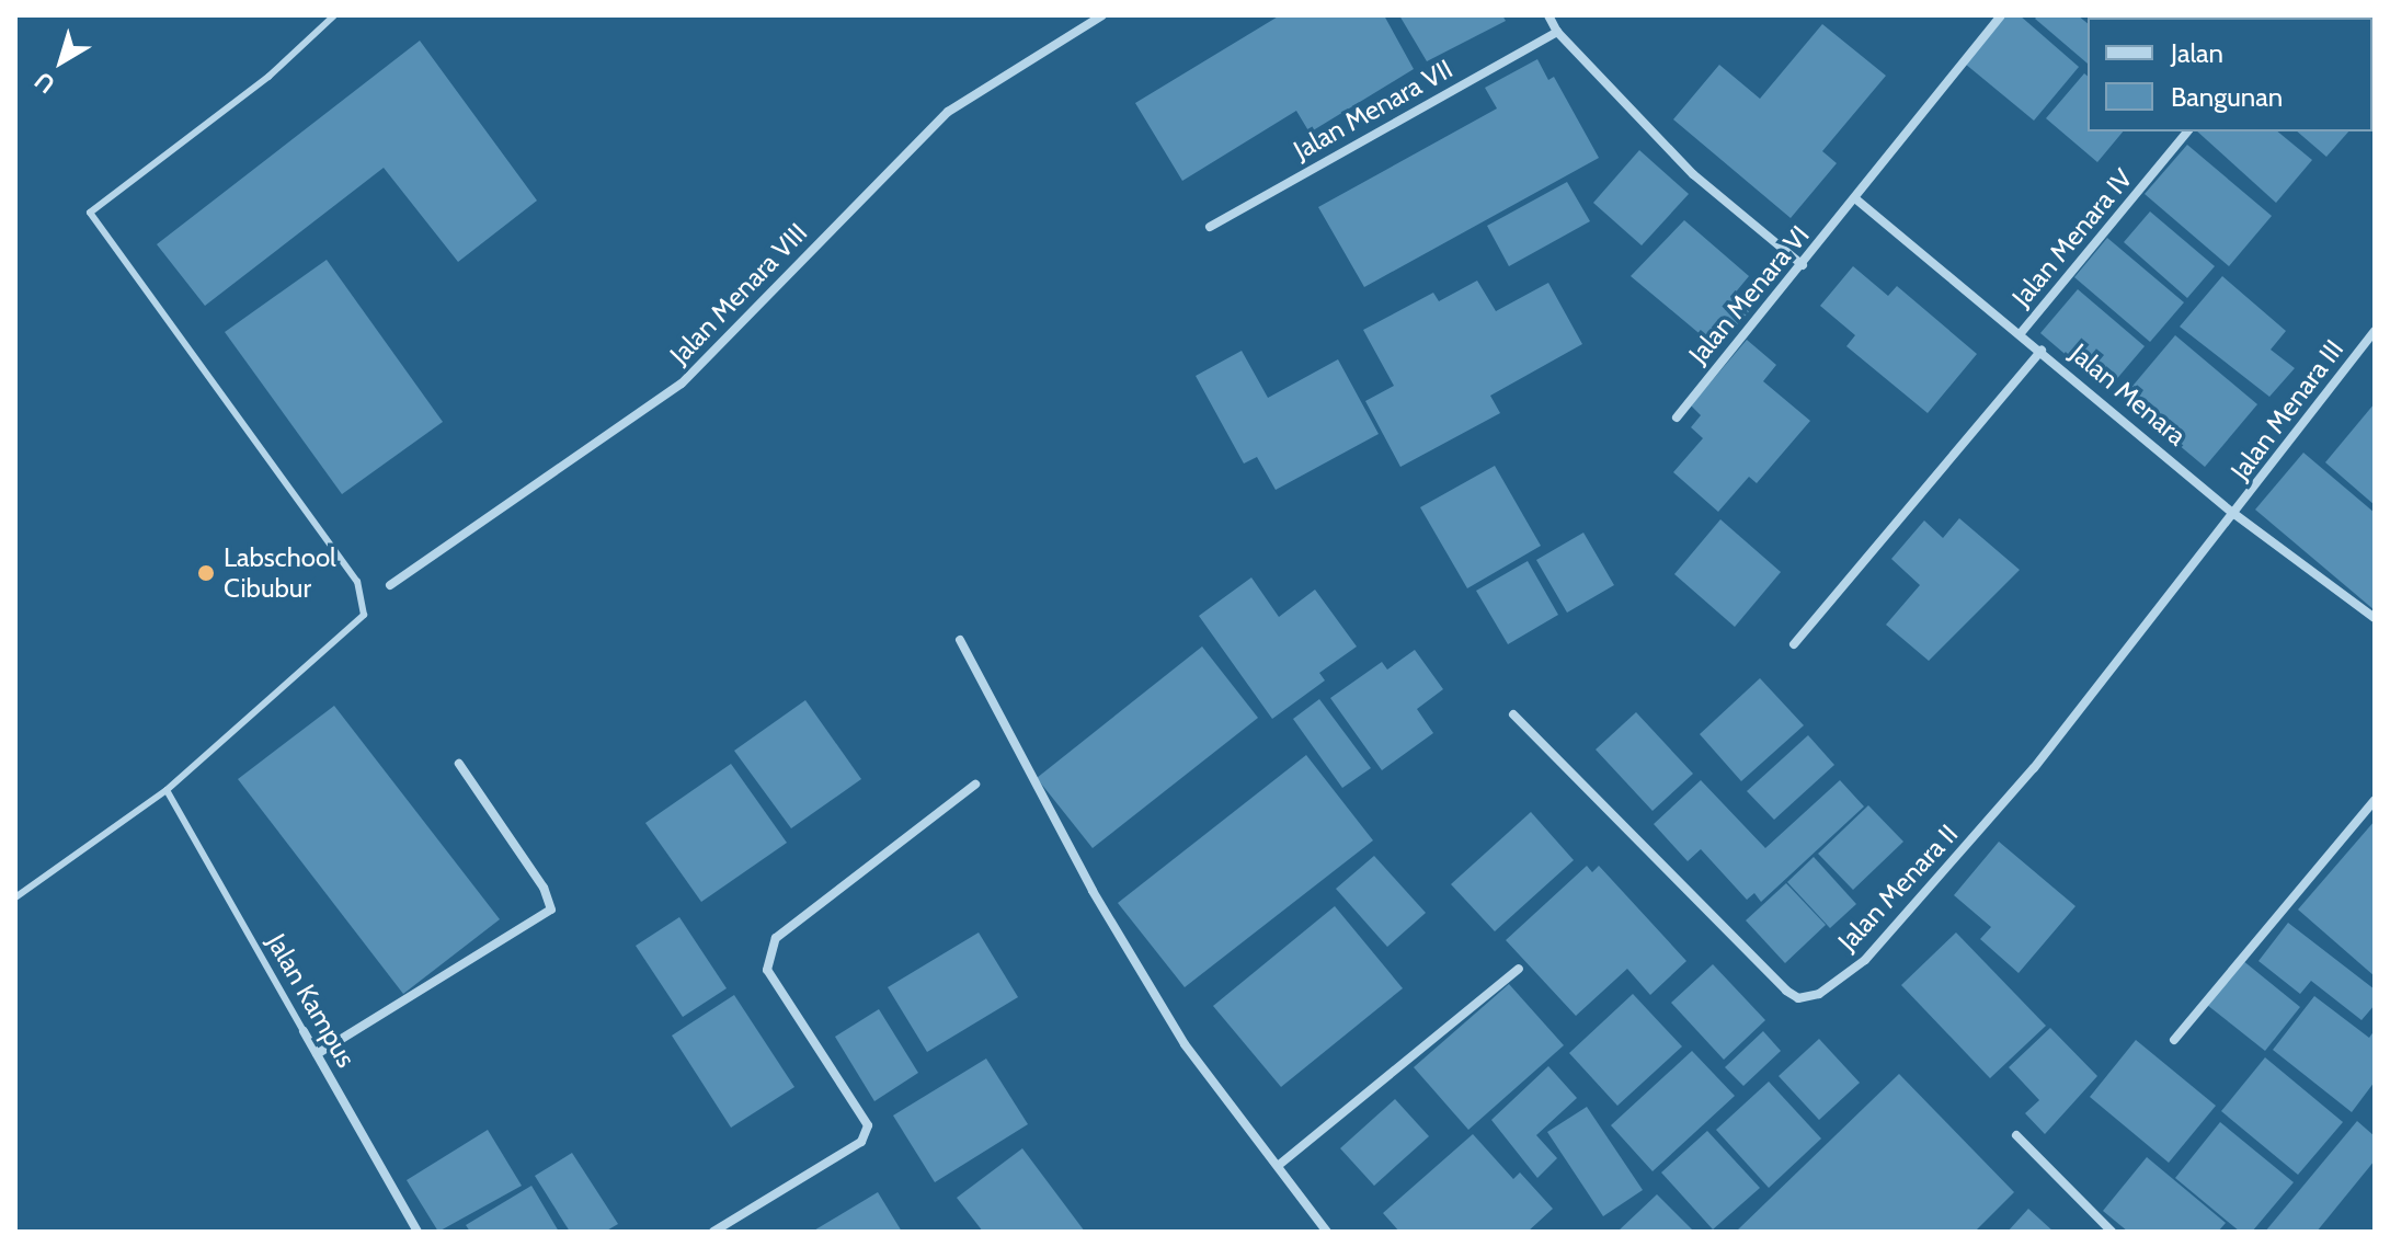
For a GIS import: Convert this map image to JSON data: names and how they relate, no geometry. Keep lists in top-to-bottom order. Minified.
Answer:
{"streets":{"street":["Jalan Menara VII","Jalan Menara IV","Jalan Menara VIII","Jalan Menara VI","Jalan Menara","Jalan Menara III","Jalan Menara II","Jalan Kampus"]},"crossings":[["Jalan Menara IV","Jalan Menara"],["Jalan Menara VI","Jalan Menara"],["Jalan Menara","Jalan Menara III"],["Jalan Menara","Jalan Menara II"],["Jalan Menara III","Jalan Menara II"]],"places":["Labschool Cibubur"],"legend":["Jalan","Bangunan"],"north":"bottom left"}
